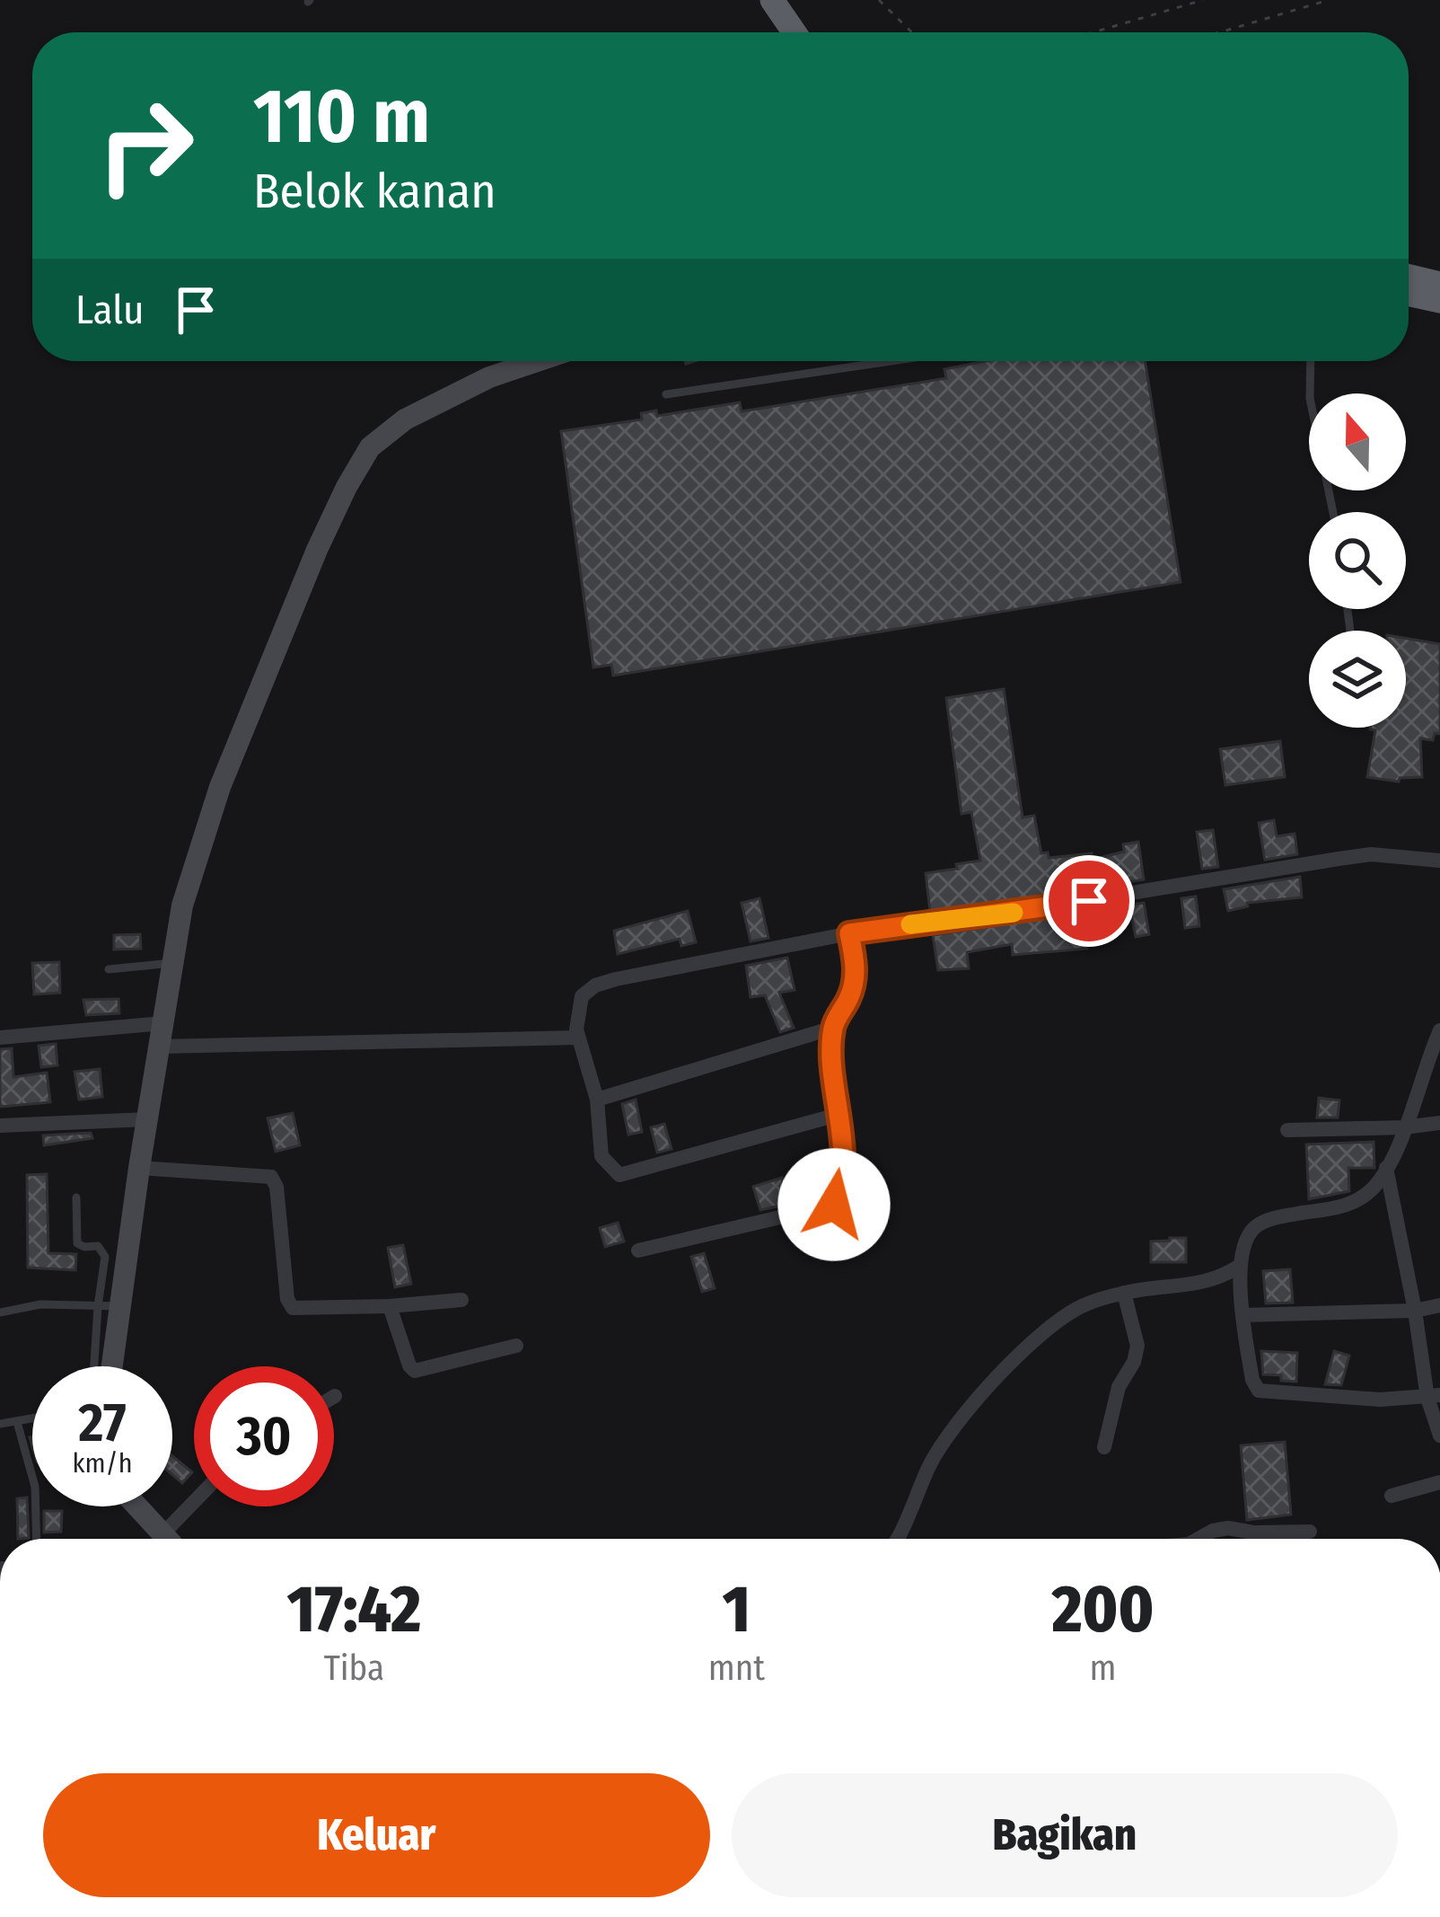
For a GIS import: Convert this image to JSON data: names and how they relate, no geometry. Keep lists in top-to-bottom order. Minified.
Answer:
{"north":"top","page":{"turn":["110 m","Belok kanan"],"then":"Lalu","speed":"27 km/h","limit":"30","eta":["17:42","Tiba","1","mnt","200","m"],"buttons":["Keluar","Bagikan"]}}
